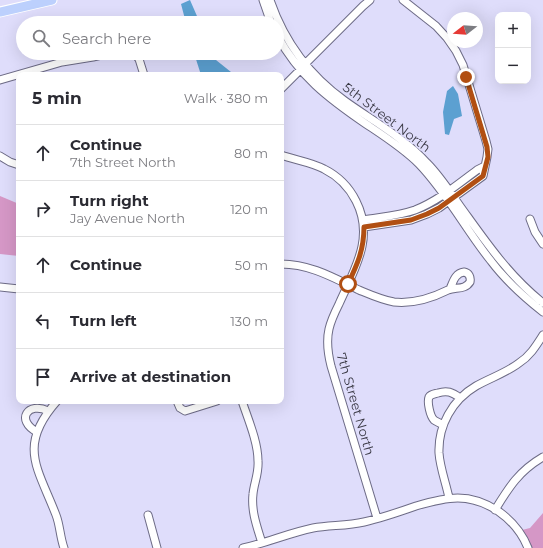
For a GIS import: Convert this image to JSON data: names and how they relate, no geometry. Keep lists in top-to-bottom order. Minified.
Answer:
{"streets":{"street":["5th Street North","7th Street North"]},"north":"left","page":{"map_buttons":["+","−"],"search":"Search here","heading":["5 min","Walk · 380 m"],"list":[["Continue","7th Street North","80 m"],["Turn right","Jay Avenue North","120 m"],["Continue","50 m"],["Turn left","130 m"],"Arrive at destination"]}}
